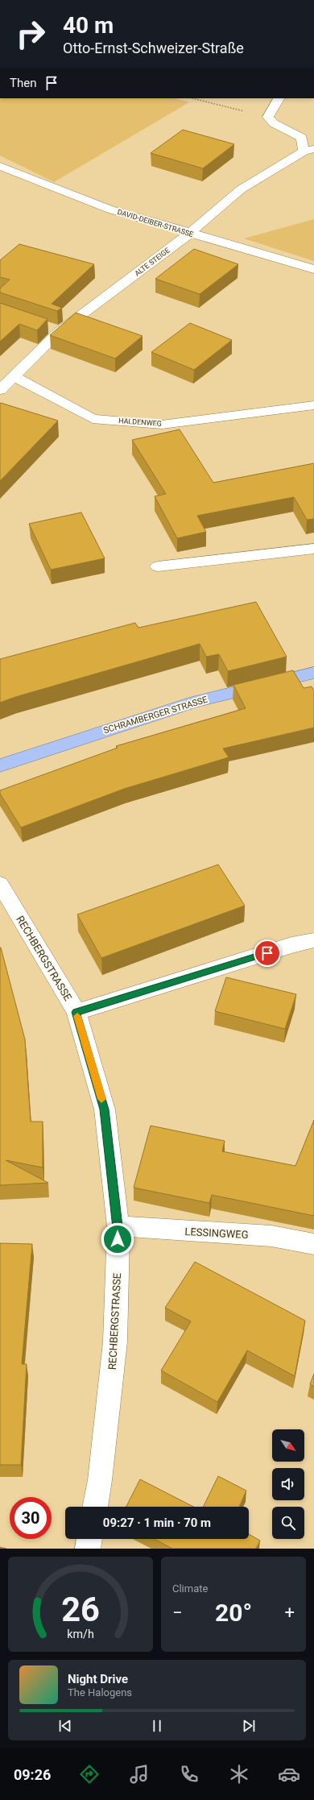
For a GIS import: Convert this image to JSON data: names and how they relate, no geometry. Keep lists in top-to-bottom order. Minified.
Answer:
{"streets":{"main road":["SCHRAMBERGER STRASSE"],"street":["DAVID-DEIBER-STRASSE","ALTE STEIGE","HALDENWEG","RECHBERGSTRASSE","LESSINGWEG"]},"crossings":[["DAVID-DEIBER-STRASSE","ALTE STEIGE"],["ALTE STEIGE","HALDENWEG"],["RECHBERGSTRASSE","LESSINGWEG"]],"north":"bottom right","page":{"turn":["40 m","Otto-Ernst-Schweizer-Straße"],"then":"Then","limit":"30","trip":"09:27 · 1 min · 70 m","tile":"Climate","heat":["−","20°","+"],"song":["Night Drive","The Halogens"],"tabs":"09:26","gauge":["26","km/h"]}}
